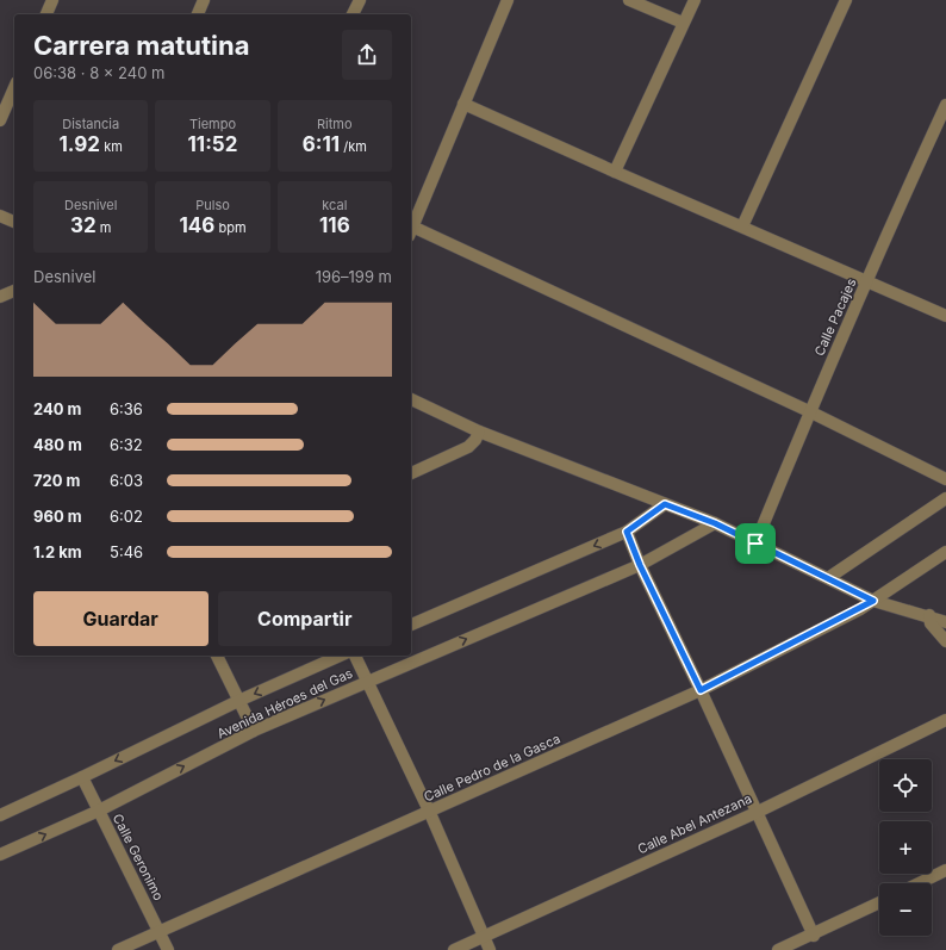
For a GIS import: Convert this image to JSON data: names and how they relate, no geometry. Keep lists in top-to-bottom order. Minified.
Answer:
{"streets":{"street":["Calle Pacajes","Avenida Héroes del Gas","Calle Pedro de la Gasca","Calle Abel Antezana","Calle Geronimo"]},"crossings":[["Avenida Héroes del Gas","Calle Geronimo"],["Calle Pedro de la Gasca","Calle Geronimo"]],"page":{"heading":["Carrera matutina","06:38 · 8 × 240 m"],"stats":[["Distancia","1.92 km"],["Tiempo","11:52"],["Ritmo","6:11 /km"],["Desnivel","32 m"],["Pulso","146 bpm"],["kcal","116"]],"chart":["Desnivel","196–199 m"],"list":[{"name":"240 m","note":"6:36"},{"name":"480 m","note":"6:32"},{"name":"720 m","note":"6:03"},{"name":"960 m","note":"6:02"},{"name":"1.2 km","note":"5:46"}],"buttons":["Guardar","Compartir"],"map_buttons":["+","−"]}}
